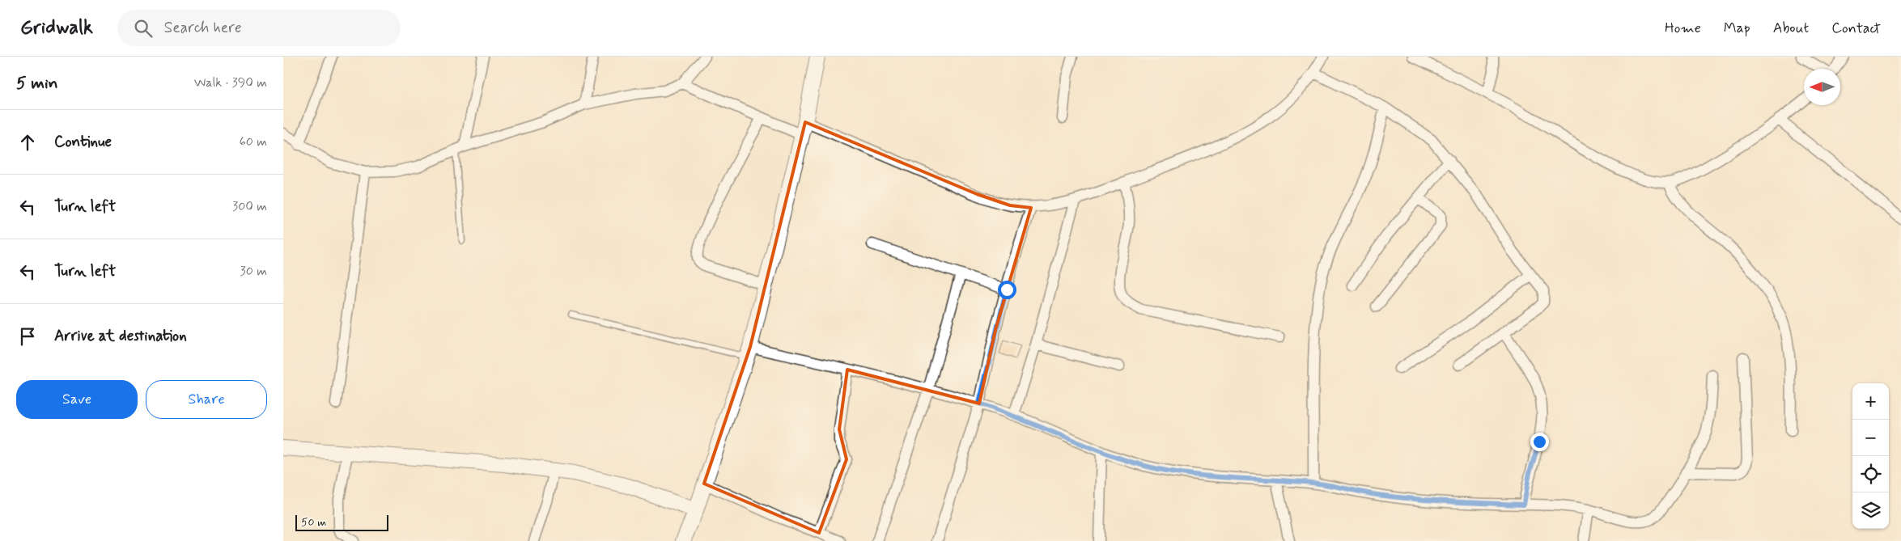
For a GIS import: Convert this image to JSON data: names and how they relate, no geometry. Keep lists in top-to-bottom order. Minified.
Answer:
{"scale_bar":"50 m","north":"left","page":{"header":"Gridwalk","search":"Search here","nav":["Home","Map","About","Contact"],"heading":["5 min","Walk · 390 m"],"list":[["Continue","60 m"],["Turn left","300 m"],["Turn left","30 m"],"Arrive at destination"],"buttons":["Save","Share"],"map_buttons":["+","−"],"scale":"50 m"}}
